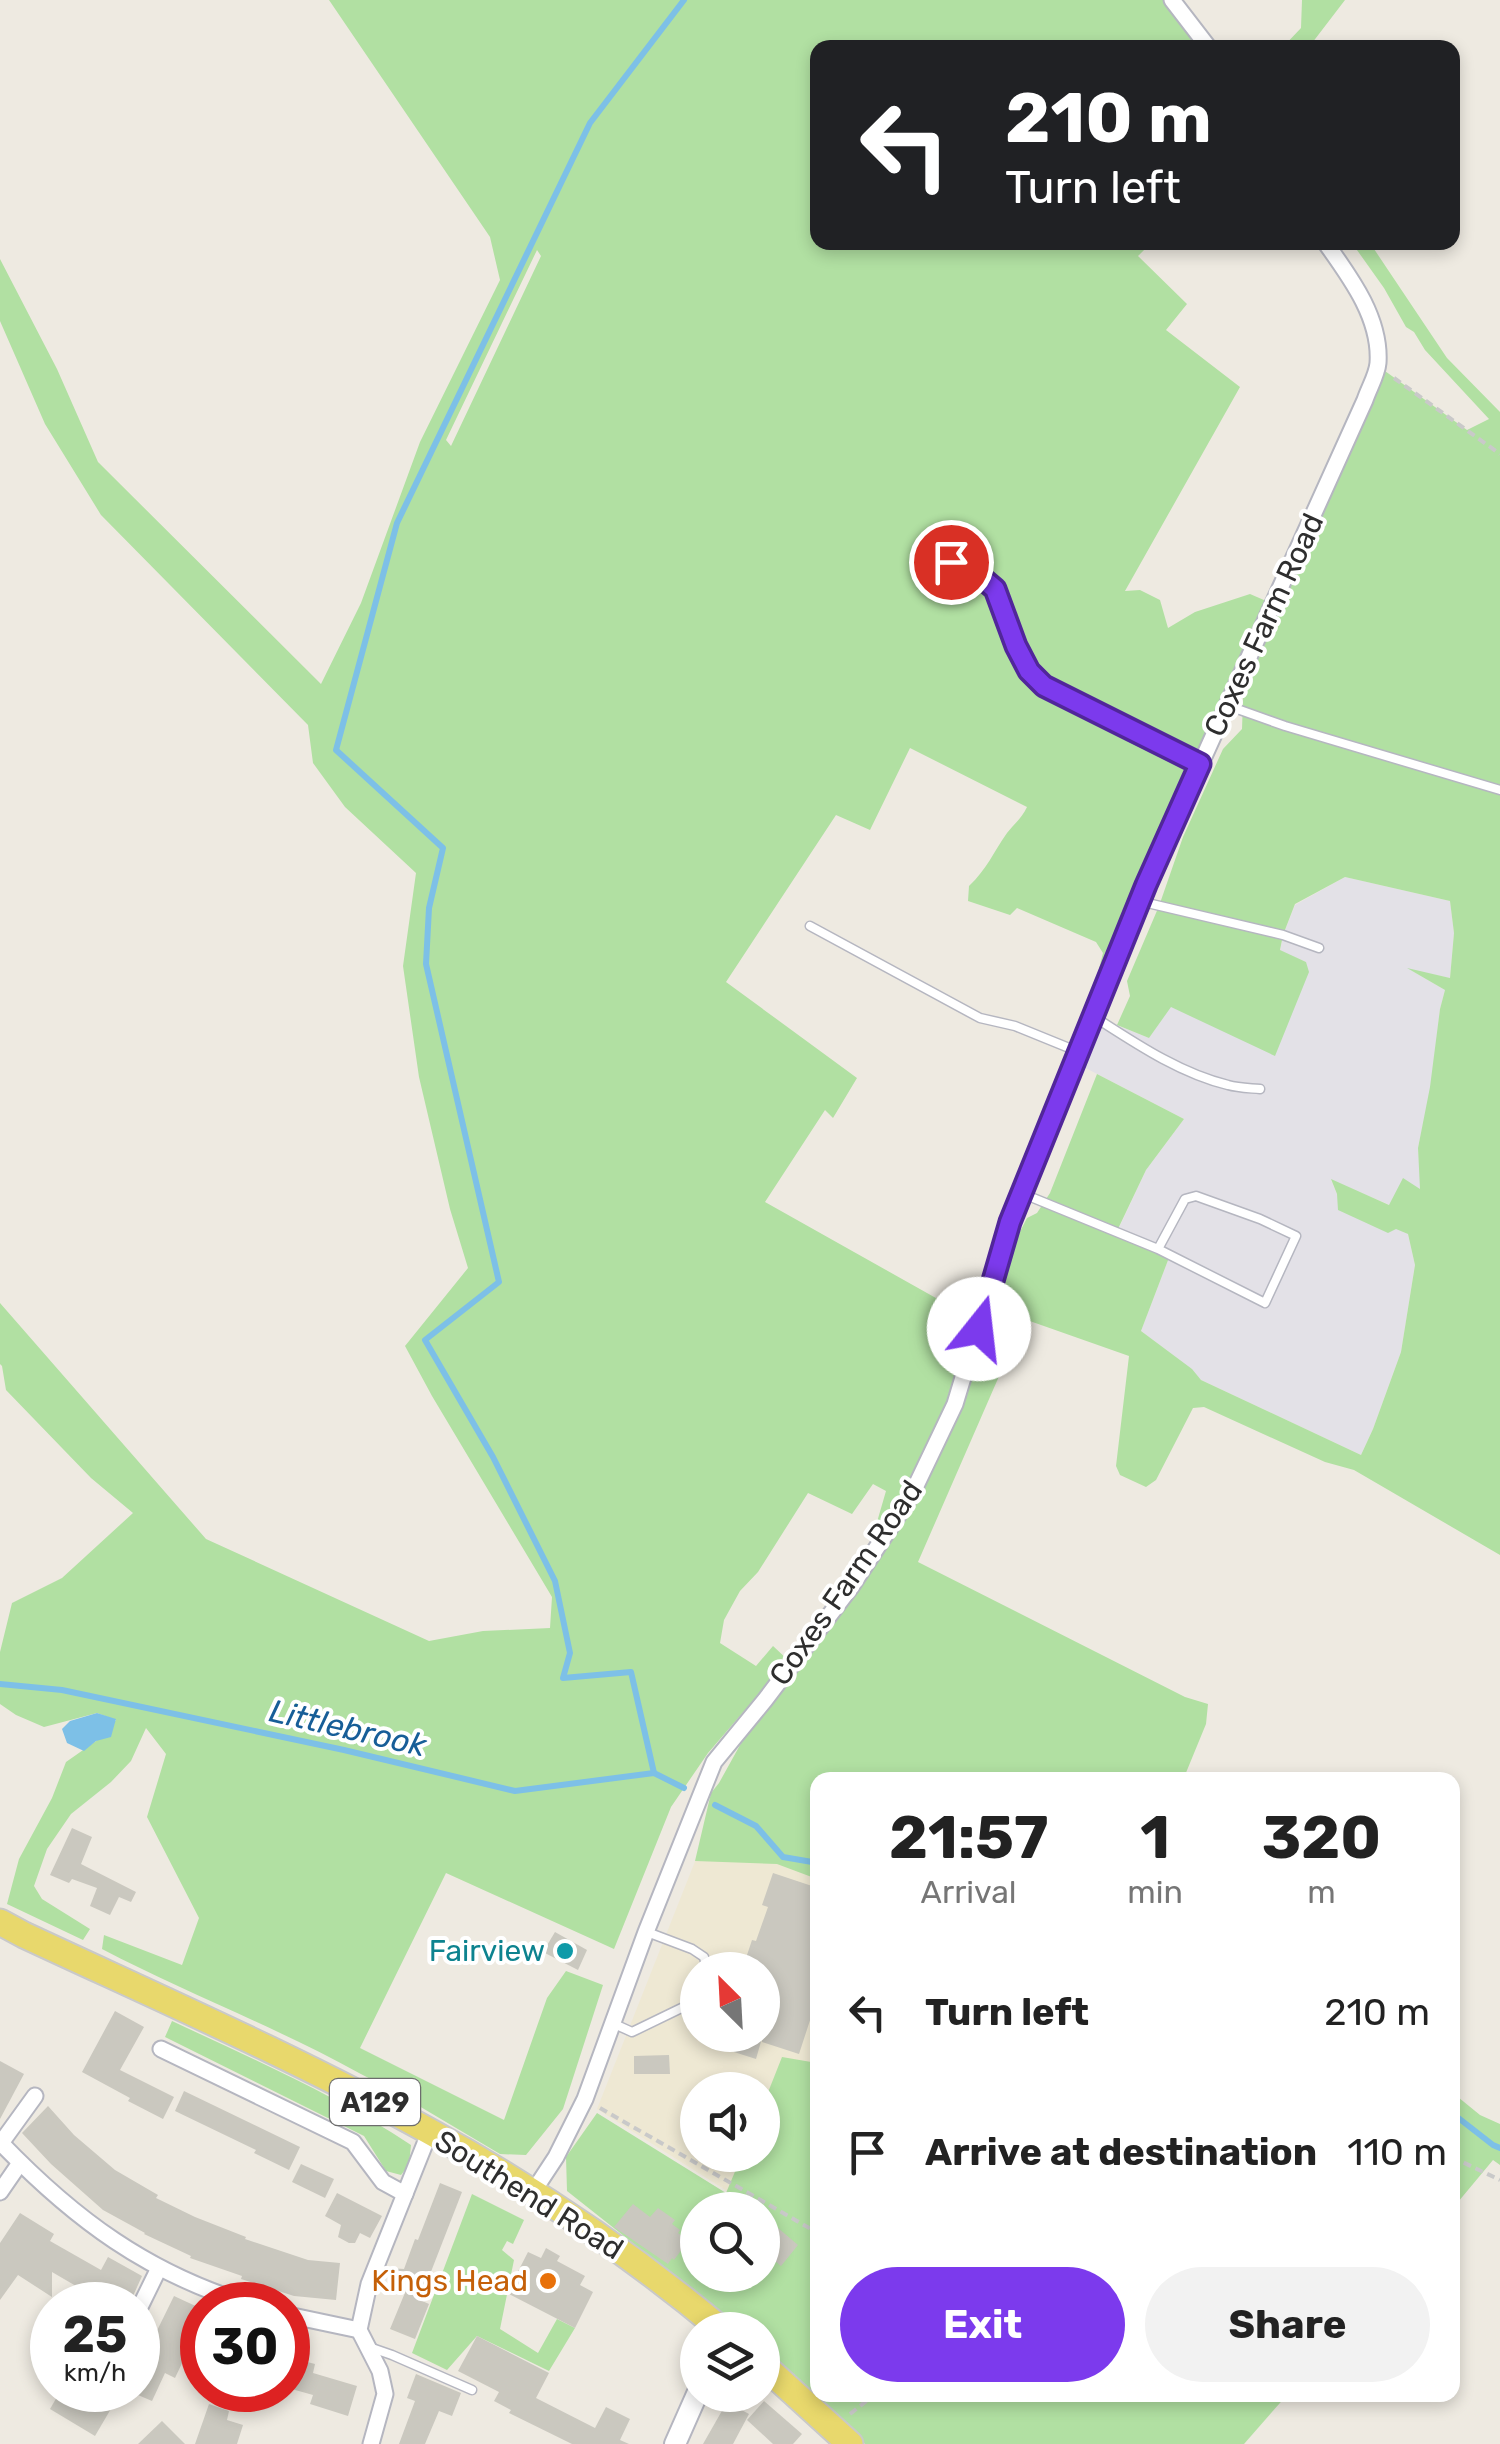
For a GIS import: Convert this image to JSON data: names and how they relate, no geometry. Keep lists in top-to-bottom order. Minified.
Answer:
{"streets":{"main road":["A129","Southend Road"],"street":["Coxes Farm Road"]},"crossings":[["Coxes Farm Road","Southend Road"]],"water":["Littlebrook"],"places":["Fairview","Kings Head"],"north":"top left","page":{"turn":["210 m","Turn left"],"eta":["21:57","Arrival","1","min","320","m"],"list":[{"name":"Turn left","value":"210 m"},{"name":"Arrive at destination","value":"110 m"}],"buttons":["Exit","Share"],"speed":"25 km/h","limit":"30"}}
